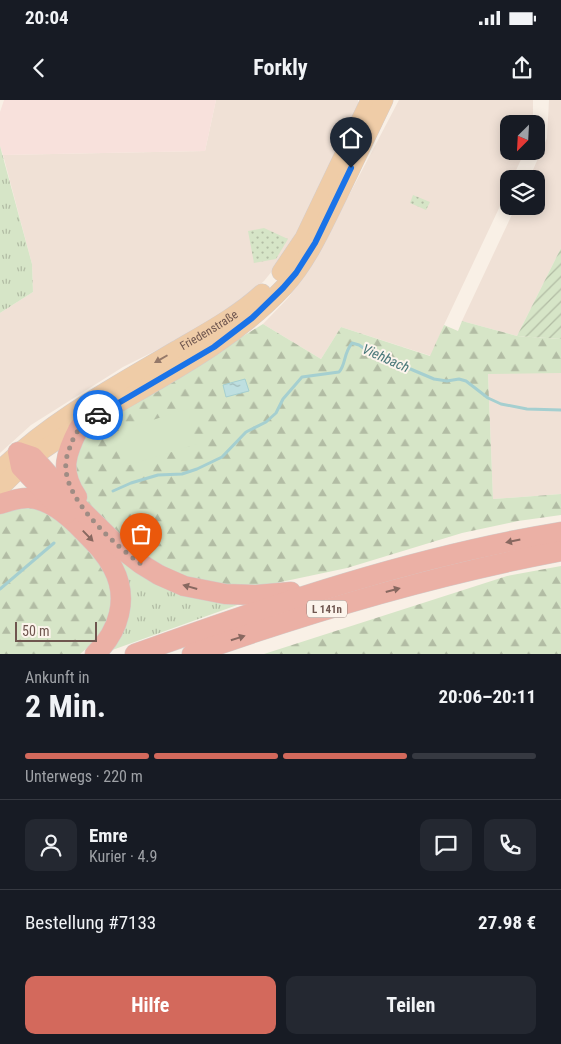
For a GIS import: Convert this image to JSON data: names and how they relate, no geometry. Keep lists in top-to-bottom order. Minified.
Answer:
{"streets":{"highway":["L 141n"],"main road":["Friedenstraße"]},"water":["Viehbach"],"scale_bar":"50 m","north":"bottom left","page":{"status":"20:04","header":"Forkly","scale":"50 m","heading":["2 Min.","Ankunft in","20:06–20:11"],"panel":["Emre","Kurier · 4.9","Bestellung #7133","27.98 €"],"bar":"Unterwegs · 220 m","buttons":["Hilfe","Teilen"]}}
